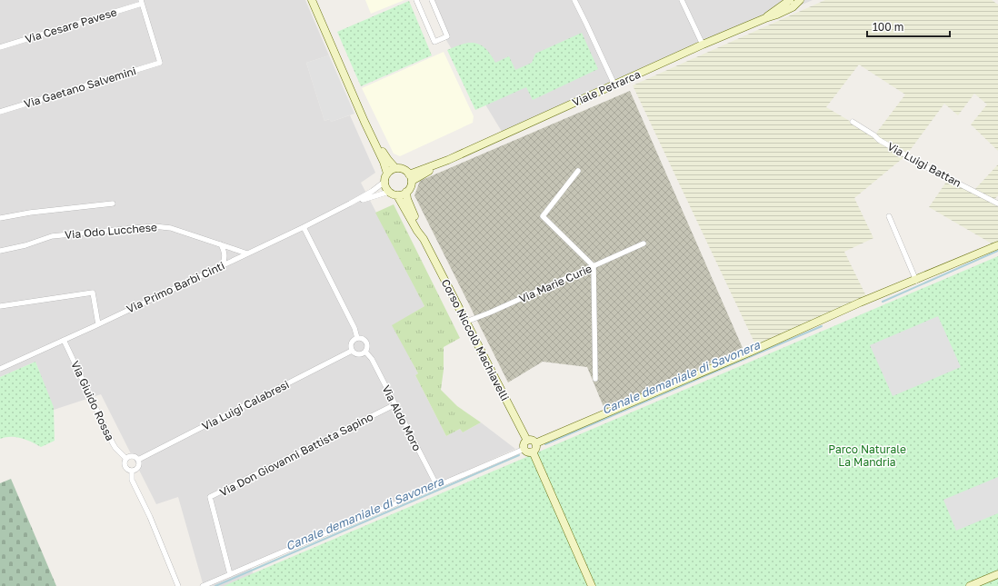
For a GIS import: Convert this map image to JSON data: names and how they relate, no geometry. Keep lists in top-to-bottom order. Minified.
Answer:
{"streets":{"street":["Via Cesare Pavese","Via Gaetano Salvemini","Viale Petrarca","Via Luigi Battan","Via Odo Lucchese","Via Marie Curie","Via Primo Barbi Cinti","Corso Niccolò Machiavelli","Via Giuido Rossa","Via Luigi Calabresi","Via Aldo Moro","Via Don Giovanni Battista Sapino"]},"crossings":[["Via Cesare Pavese","Via Gaetano Salvemini"],["Viale Petrarca","Via Primo Barbi Cinti"],["Viale Petrarca","Corso Niccolò Machiavelli"],["Via Odo Lucchese","Via Primo Barbi Cinti"],["Via Marie Curie","Corso Niccolò Machiavelli"],["Via Primo Barbi Cinti","Corso Niccolò Machiavelli"],["Via Primo Barbi Cinti","Via Giuido Rossa"],["Via Giuido Rossa","Via Luigi Calabresi"],["Via Luigi Calabresi","Via Aldo Moro"],["Via Aldo Moro","Via Don Giovanni Battista Sapino"]],"water":["Canale demaniale di Savonera"],"parks":["Parco Naturale La Mandria"],"scale_bar":"100 m"}
